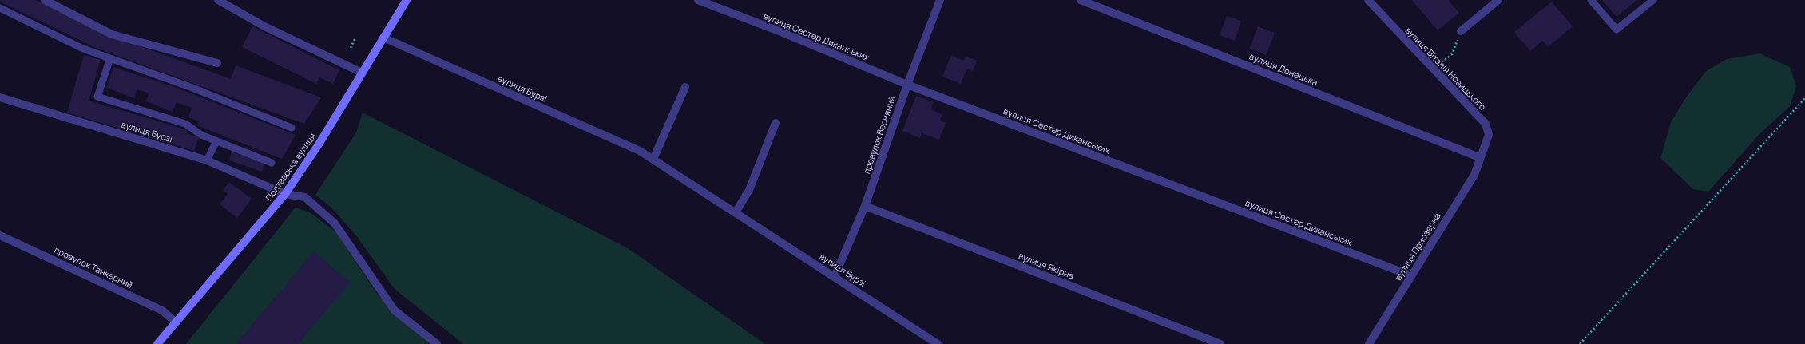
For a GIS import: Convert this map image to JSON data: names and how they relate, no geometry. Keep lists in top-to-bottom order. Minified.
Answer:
{"streets":{"main road":["Полтавська вулиця"],"street":["вулиця Сестер Диканських","вулиця Віталія Новицького","вулиця Донецька","вулиця Бурзі","провулок Весняний","вулиця Приозерна","вулиця Якірна","провулок Танкерний"]},"crossings":[["вулиця Сестер Диканських","провулок Весняний"],["вулиця Сестер Диканських","вулиця Приозерна"],["вулиця Віталія Новицького","вулиця Донецька"],["вулиця Віталія Новицького","вулиця Приозерна"],["вулиця Донецька","вулиця Приозерна"],["вулиця Бурзі","провулок Весняний"],["вулиця Бурзі","Полтавська вулиця"],["провулок Весняний","вулиця Якірна"],["Полтавська вулиця","провулок Танкерний"]]}
